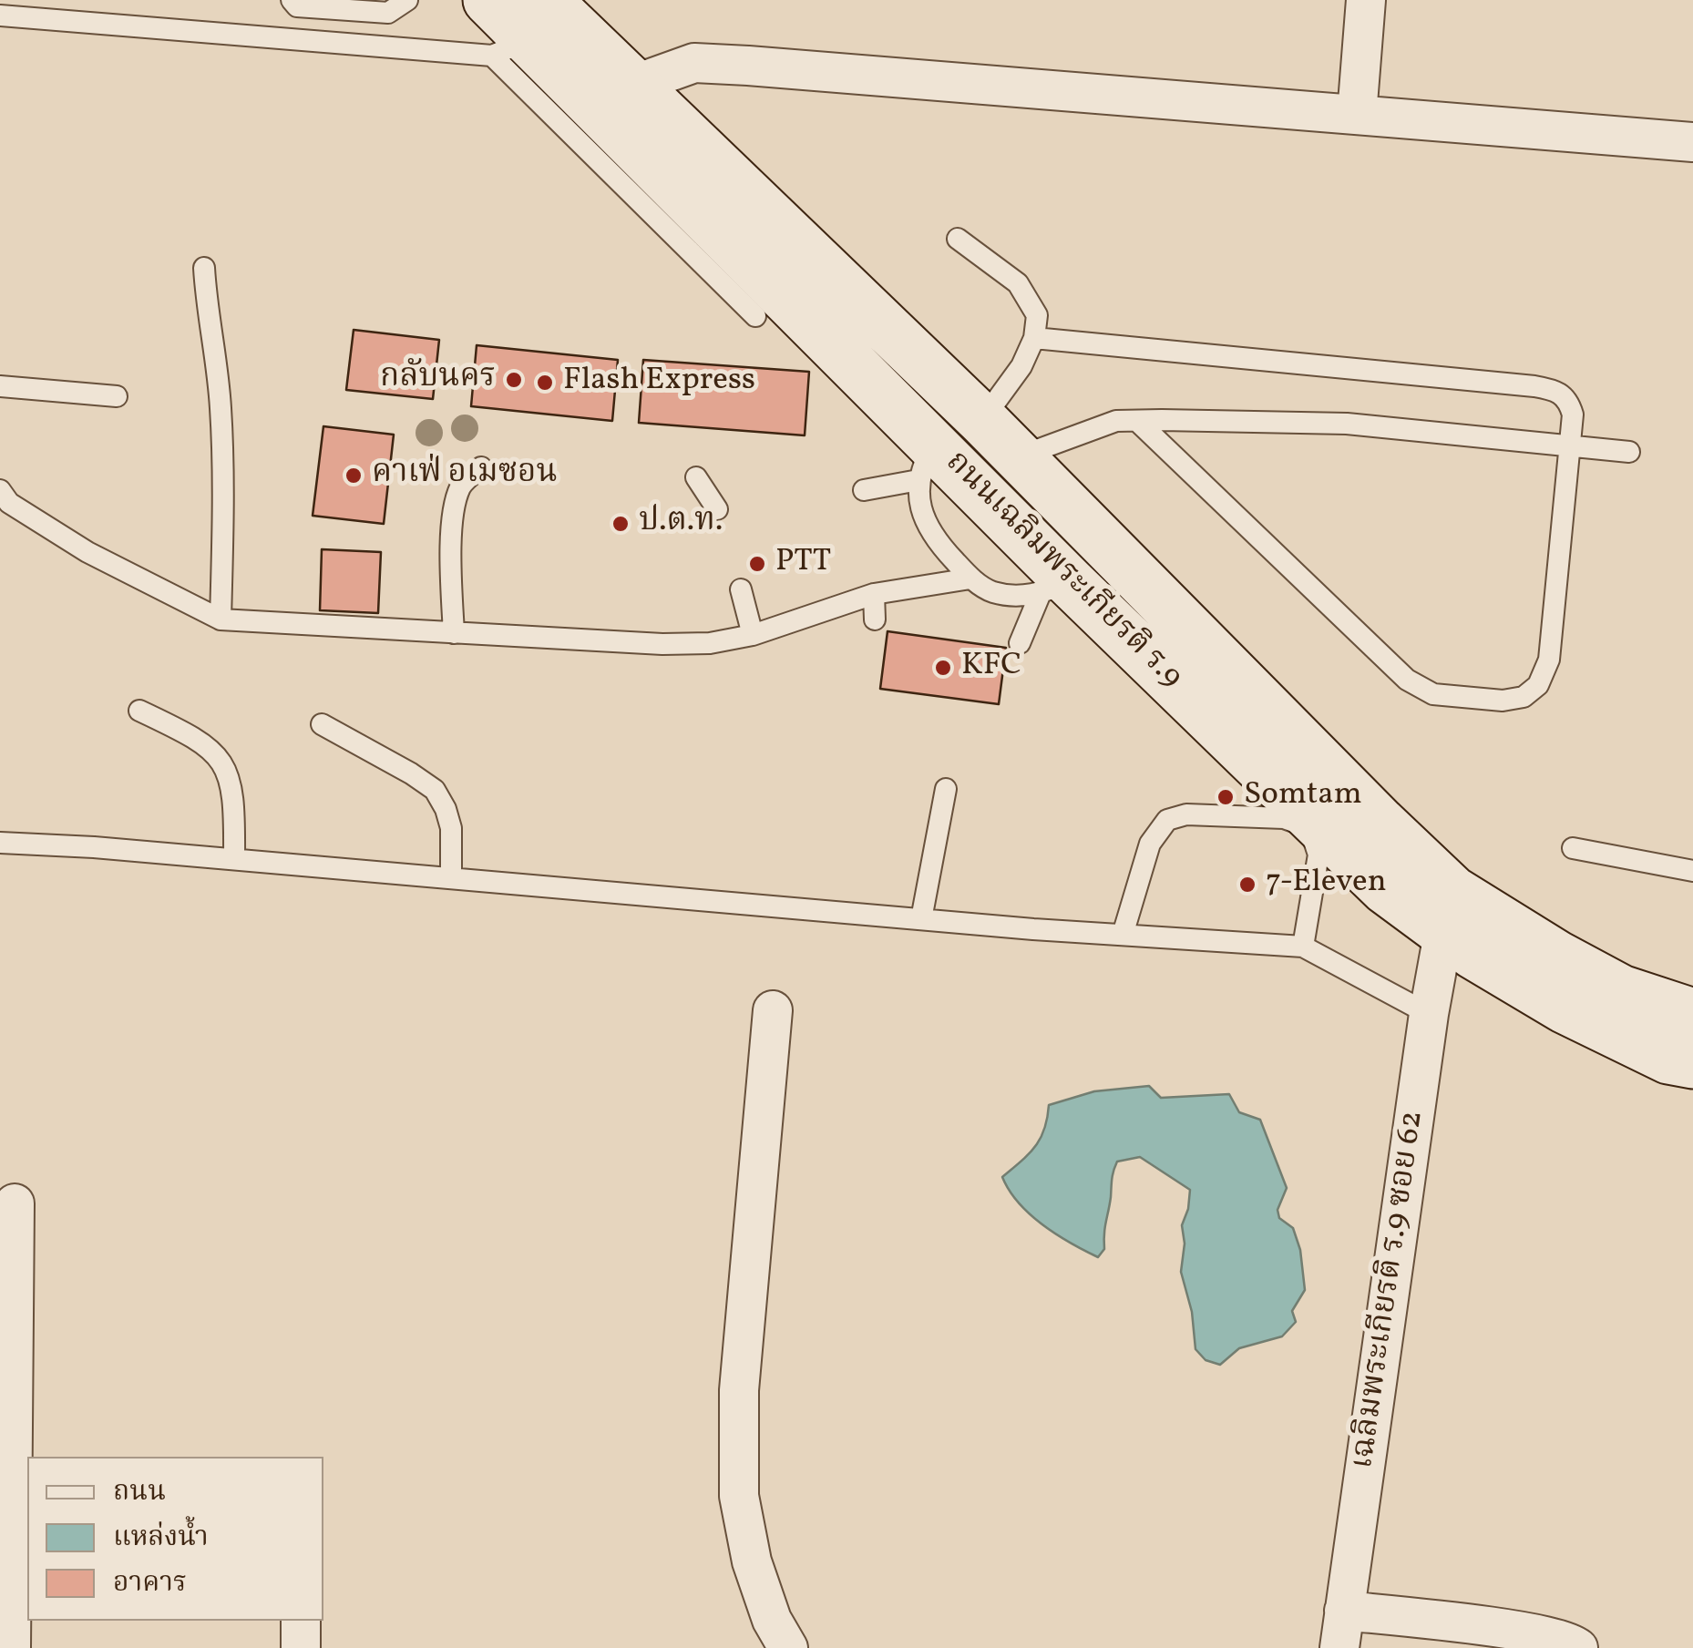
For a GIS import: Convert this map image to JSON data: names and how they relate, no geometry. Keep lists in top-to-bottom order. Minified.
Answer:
{"streets":{"main road":["ถนนเฉลิมพระเกียรติ ร.9"],"street":["เฉลิมพระเกียรติ ร.9 ซอย 62"]},"crossings":[["ถนนเฉลิมพระเกียรติ ร.9","เฉลิมพระเกียรติ ร.9 ซอย 62"]],"places":["กลับนคร","Flash Express","คาเฟ่ อเมซอน","ป.ต.ท.","PTT","KFC","Somtam","7-Eleven"],"legend":["ถนน","แหล่งน้ำ","อาคาร"]}
